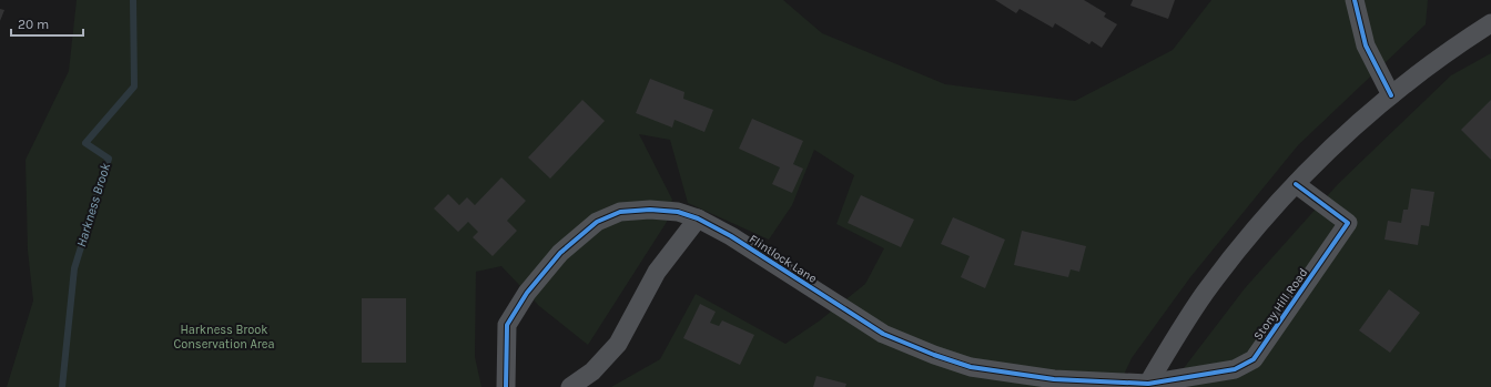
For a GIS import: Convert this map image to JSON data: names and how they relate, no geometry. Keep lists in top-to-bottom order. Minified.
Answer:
{"streets":{"street":["Flintlock Lane","Stony Hill Road"]},"crossings":[["Flintlock Lane","Stony Hill Road"]],"water":["Harkness Brook"],"parks":["Harkness Brook Conservation Area"],"scale_bar":"20 m"}
